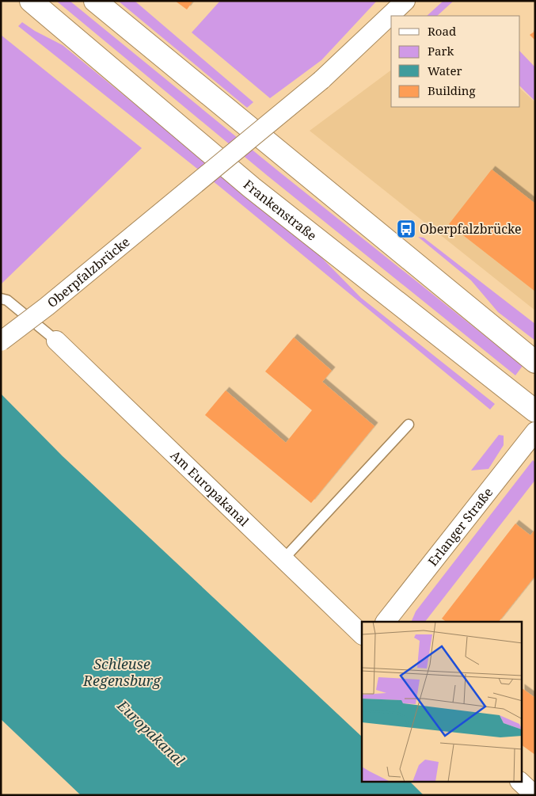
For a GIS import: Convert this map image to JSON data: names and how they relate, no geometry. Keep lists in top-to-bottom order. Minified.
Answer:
{"streets":{"main road":["Frankenstraße"],"street":["Oberpfalzbrücke","Am Europakanal","Erlanger Straße"]},"water":["Schleuse Regensburg","Europakanal"],"places":{"bus stop":["Oberpfalzbrücke"]},"legend":["Road","Park","Water","Building"]}
